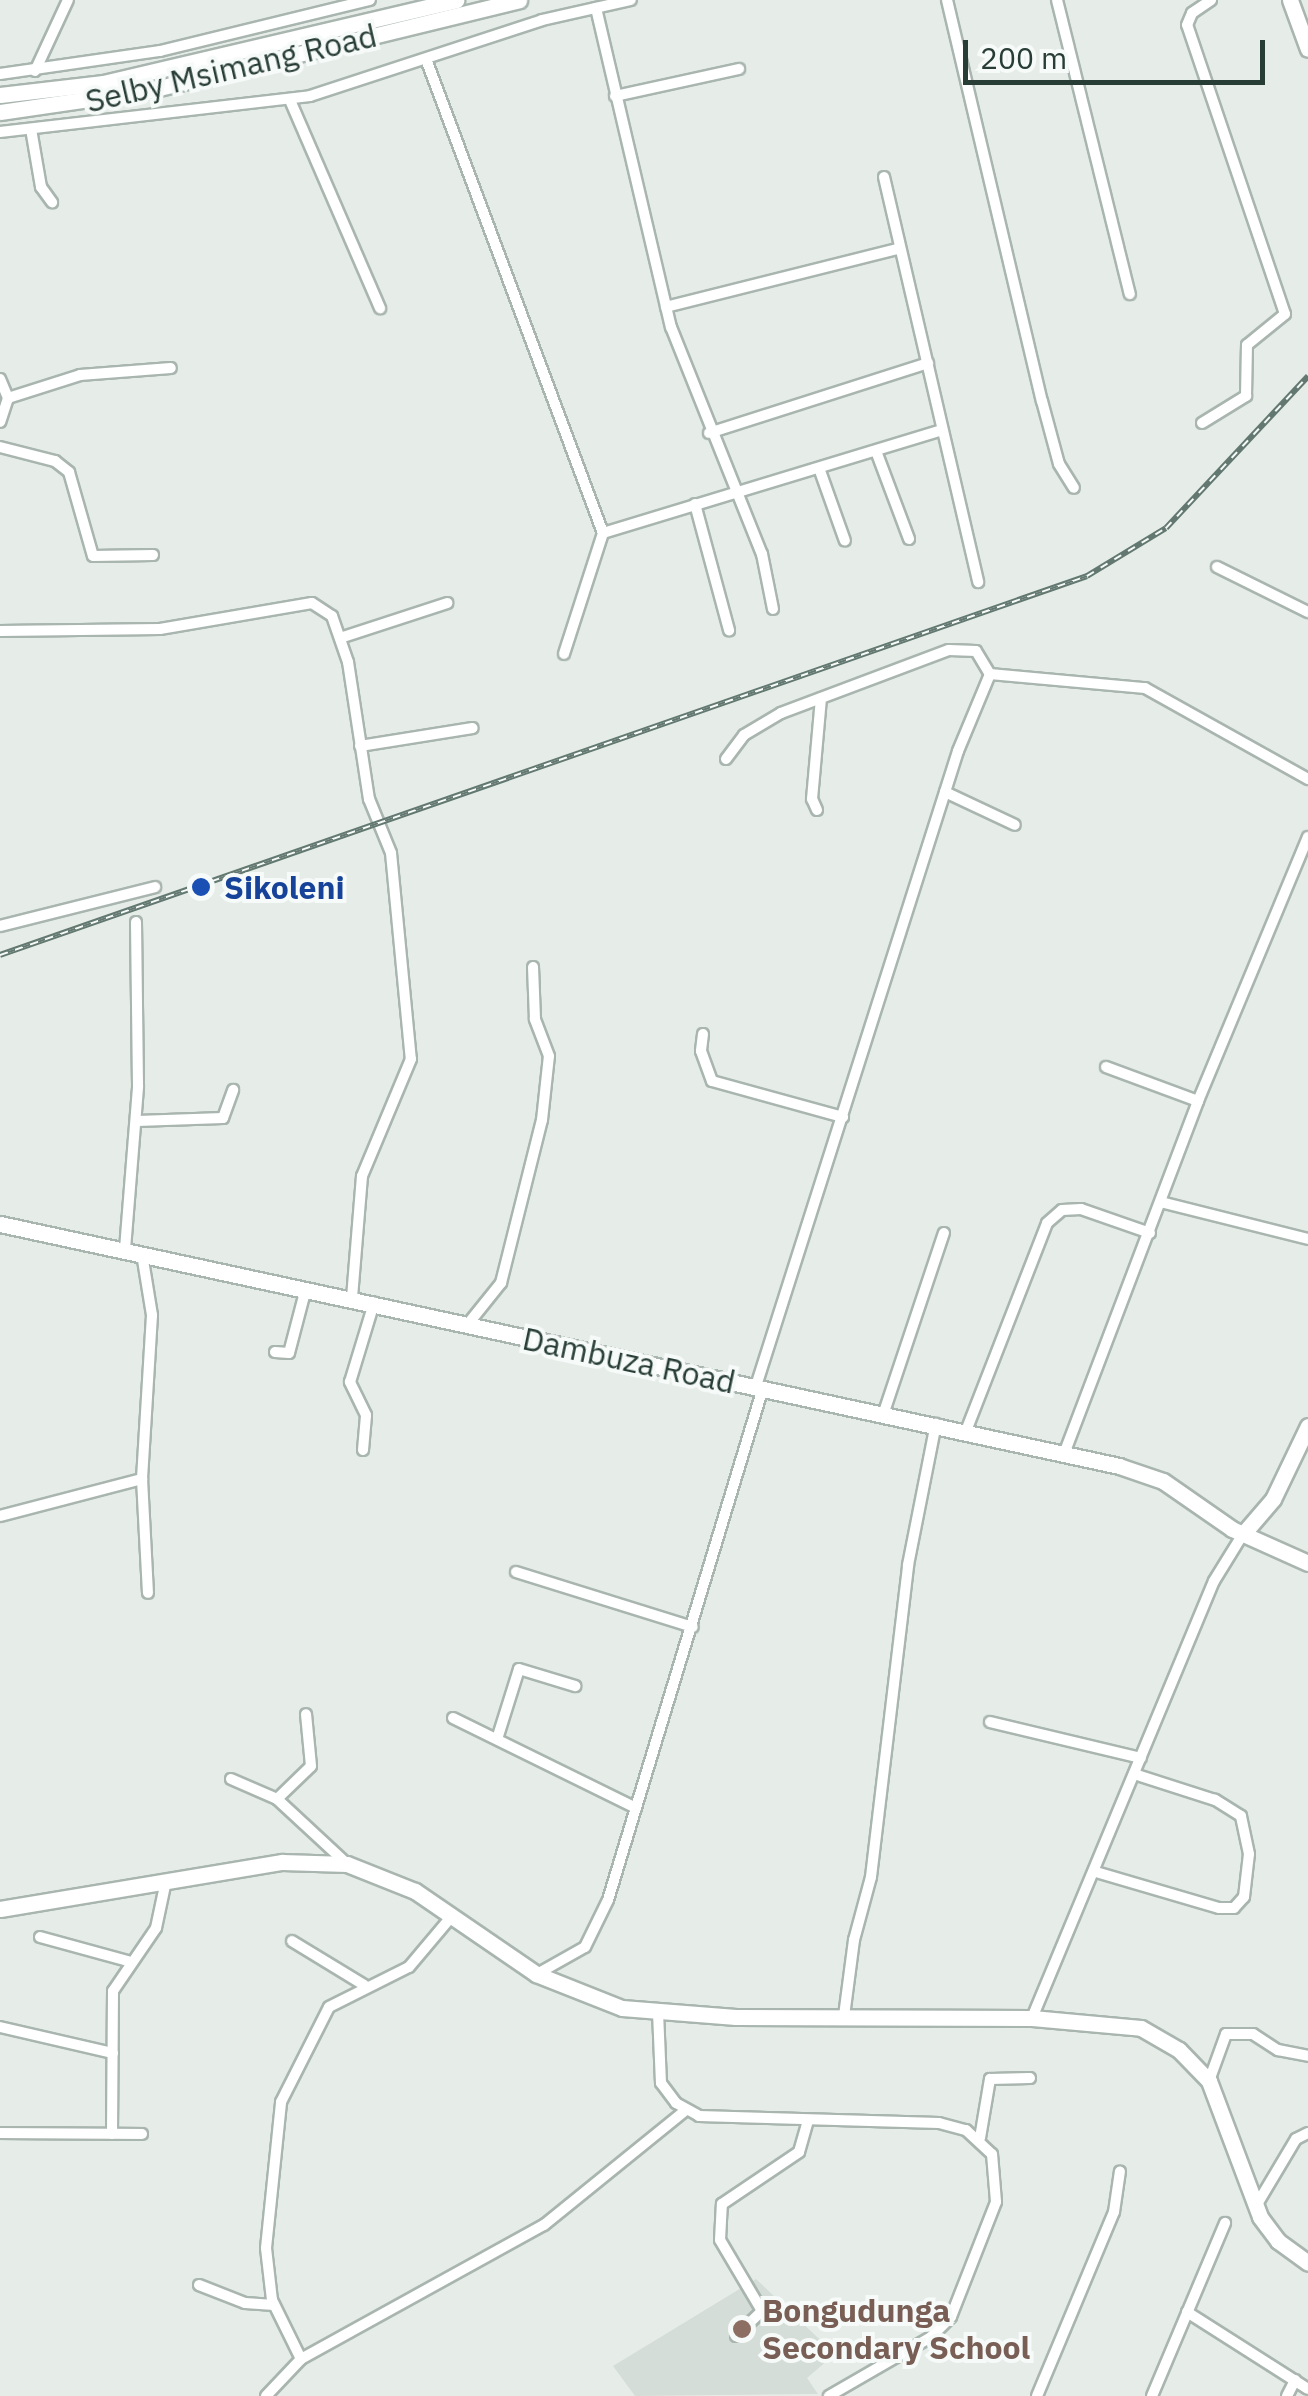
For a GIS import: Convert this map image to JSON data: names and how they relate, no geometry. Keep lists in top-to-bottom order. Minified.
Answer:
{"streets":{"street":["Selby Msimang Road","Dambuza Road"]},"places":["Sikoleni","Bongudunga Secondary School"],"scale_bar":"200 m"}
